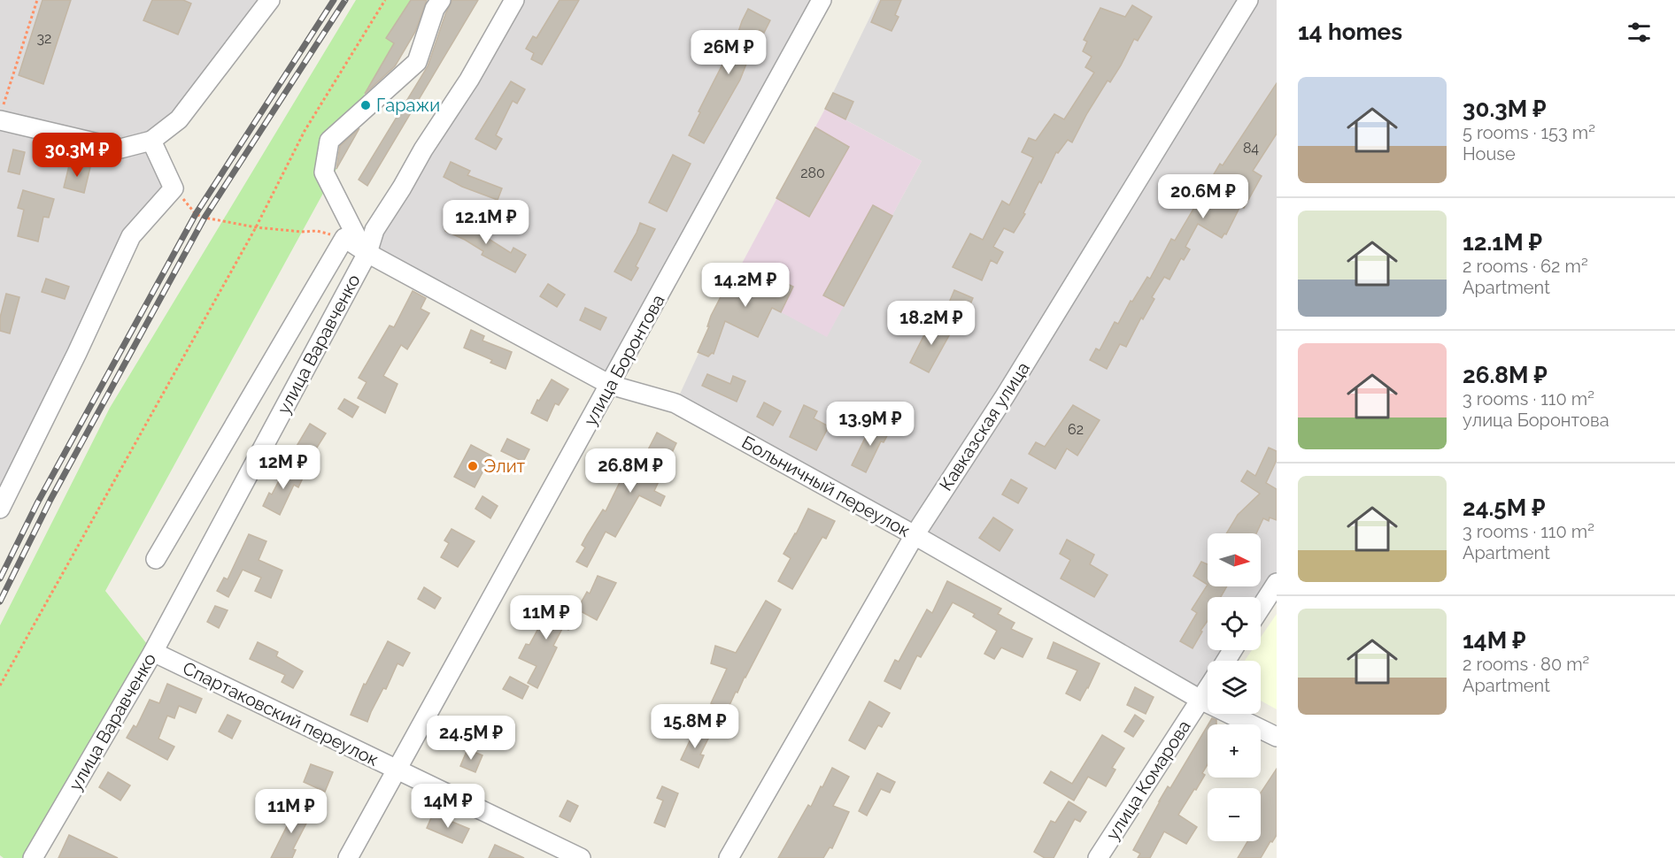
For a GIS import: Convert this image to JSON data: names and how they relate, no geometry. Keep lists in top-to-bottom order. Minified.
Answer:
{"streets":{"street":["улица Варавченко","улица Боронтова","Кавказская улица","Больничный переулок","Спартаковский переулок","улица Комарова"]},"crossings":[["улица Варавченко","Больничный переулок"],["улица Варавченко","Спартаковский переулок"],["улица Боронтова","Больничный переулок"],["улица Боронтова","Спартаковский переулок"],["Кавказская улица","Больничный переулок"],["Больничный переулок","улица Комарова"]],"places":["Гаражи","Элит"],"house_numbers":["32","84","280","62"],"north":"right","page":{"heading":"14 homes","price":["26M ₽","30.3M ₽","20.6M ₽","12.1M ₽","14.2M ₽","18.2M ₽","13.9M ₽","12M ₽","26.8M ₽","11M ₽","15.8M ₽","24.5M ₽","14M ₽","11M ₽"],"list":[{"name":"30.3M ₽","note":"5 rooms · 153 m² · House"},{"name":"12.1M ₽","note":"2 rooms · 62 m² · Apartment"},{"name":"26.8M ₽","note":"3 rooms · 110 m² · улица Боронтова"},{"name":"24.5M ₽","note":"3 rooms · 110 m² · Apartment"},{"name":"14M ₽","note":"2 rooms · 80 m² · Apartment"}],"map_buttons":["+","−"]}}
